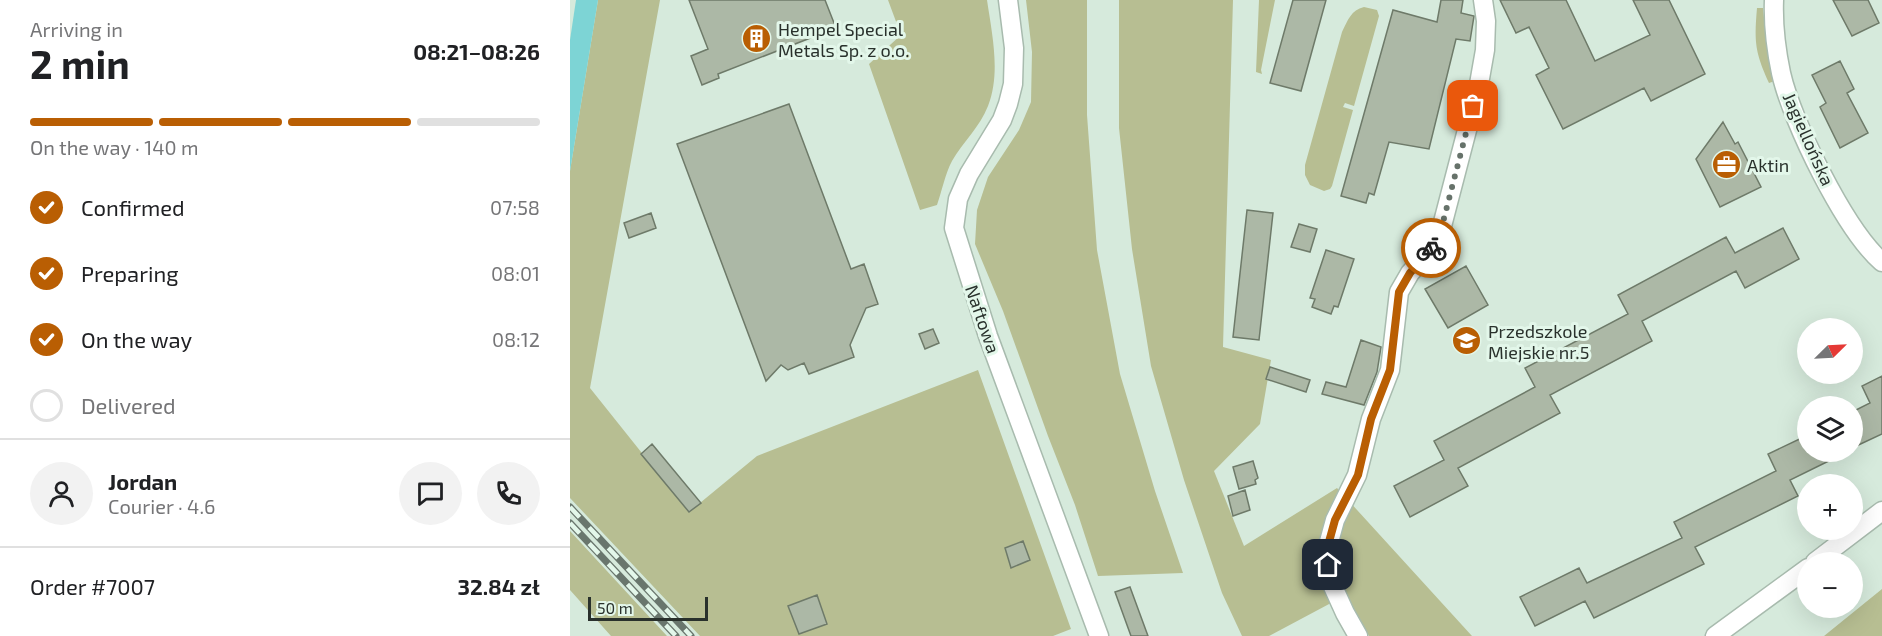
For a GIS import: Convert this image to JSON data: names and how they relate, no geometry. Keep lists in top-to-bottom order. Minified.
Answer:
{"streets":{"street":["Jagiellońska","Naftowa"]},"places":{"building":["Hempel Special Metals Sp. z o.o."],"office":["Aktin"],"school or university":["Przedszkole Miejskie nr.5"]},"scale_bar":"50 m","north":"top right","page":{"heading":["2 min","Arriving in","08:21–08:26"],"panel":["Jordan","Courier · 4.6","Order #7007","32.84 zł"],"bar":"On the way · 140 m","list":[["Confirmed","07:58"],["Preparing","08:01"],["On the way","08:12"],"Delivered"],"map_buttons":["+","−"],"scale":"50 m"}}
